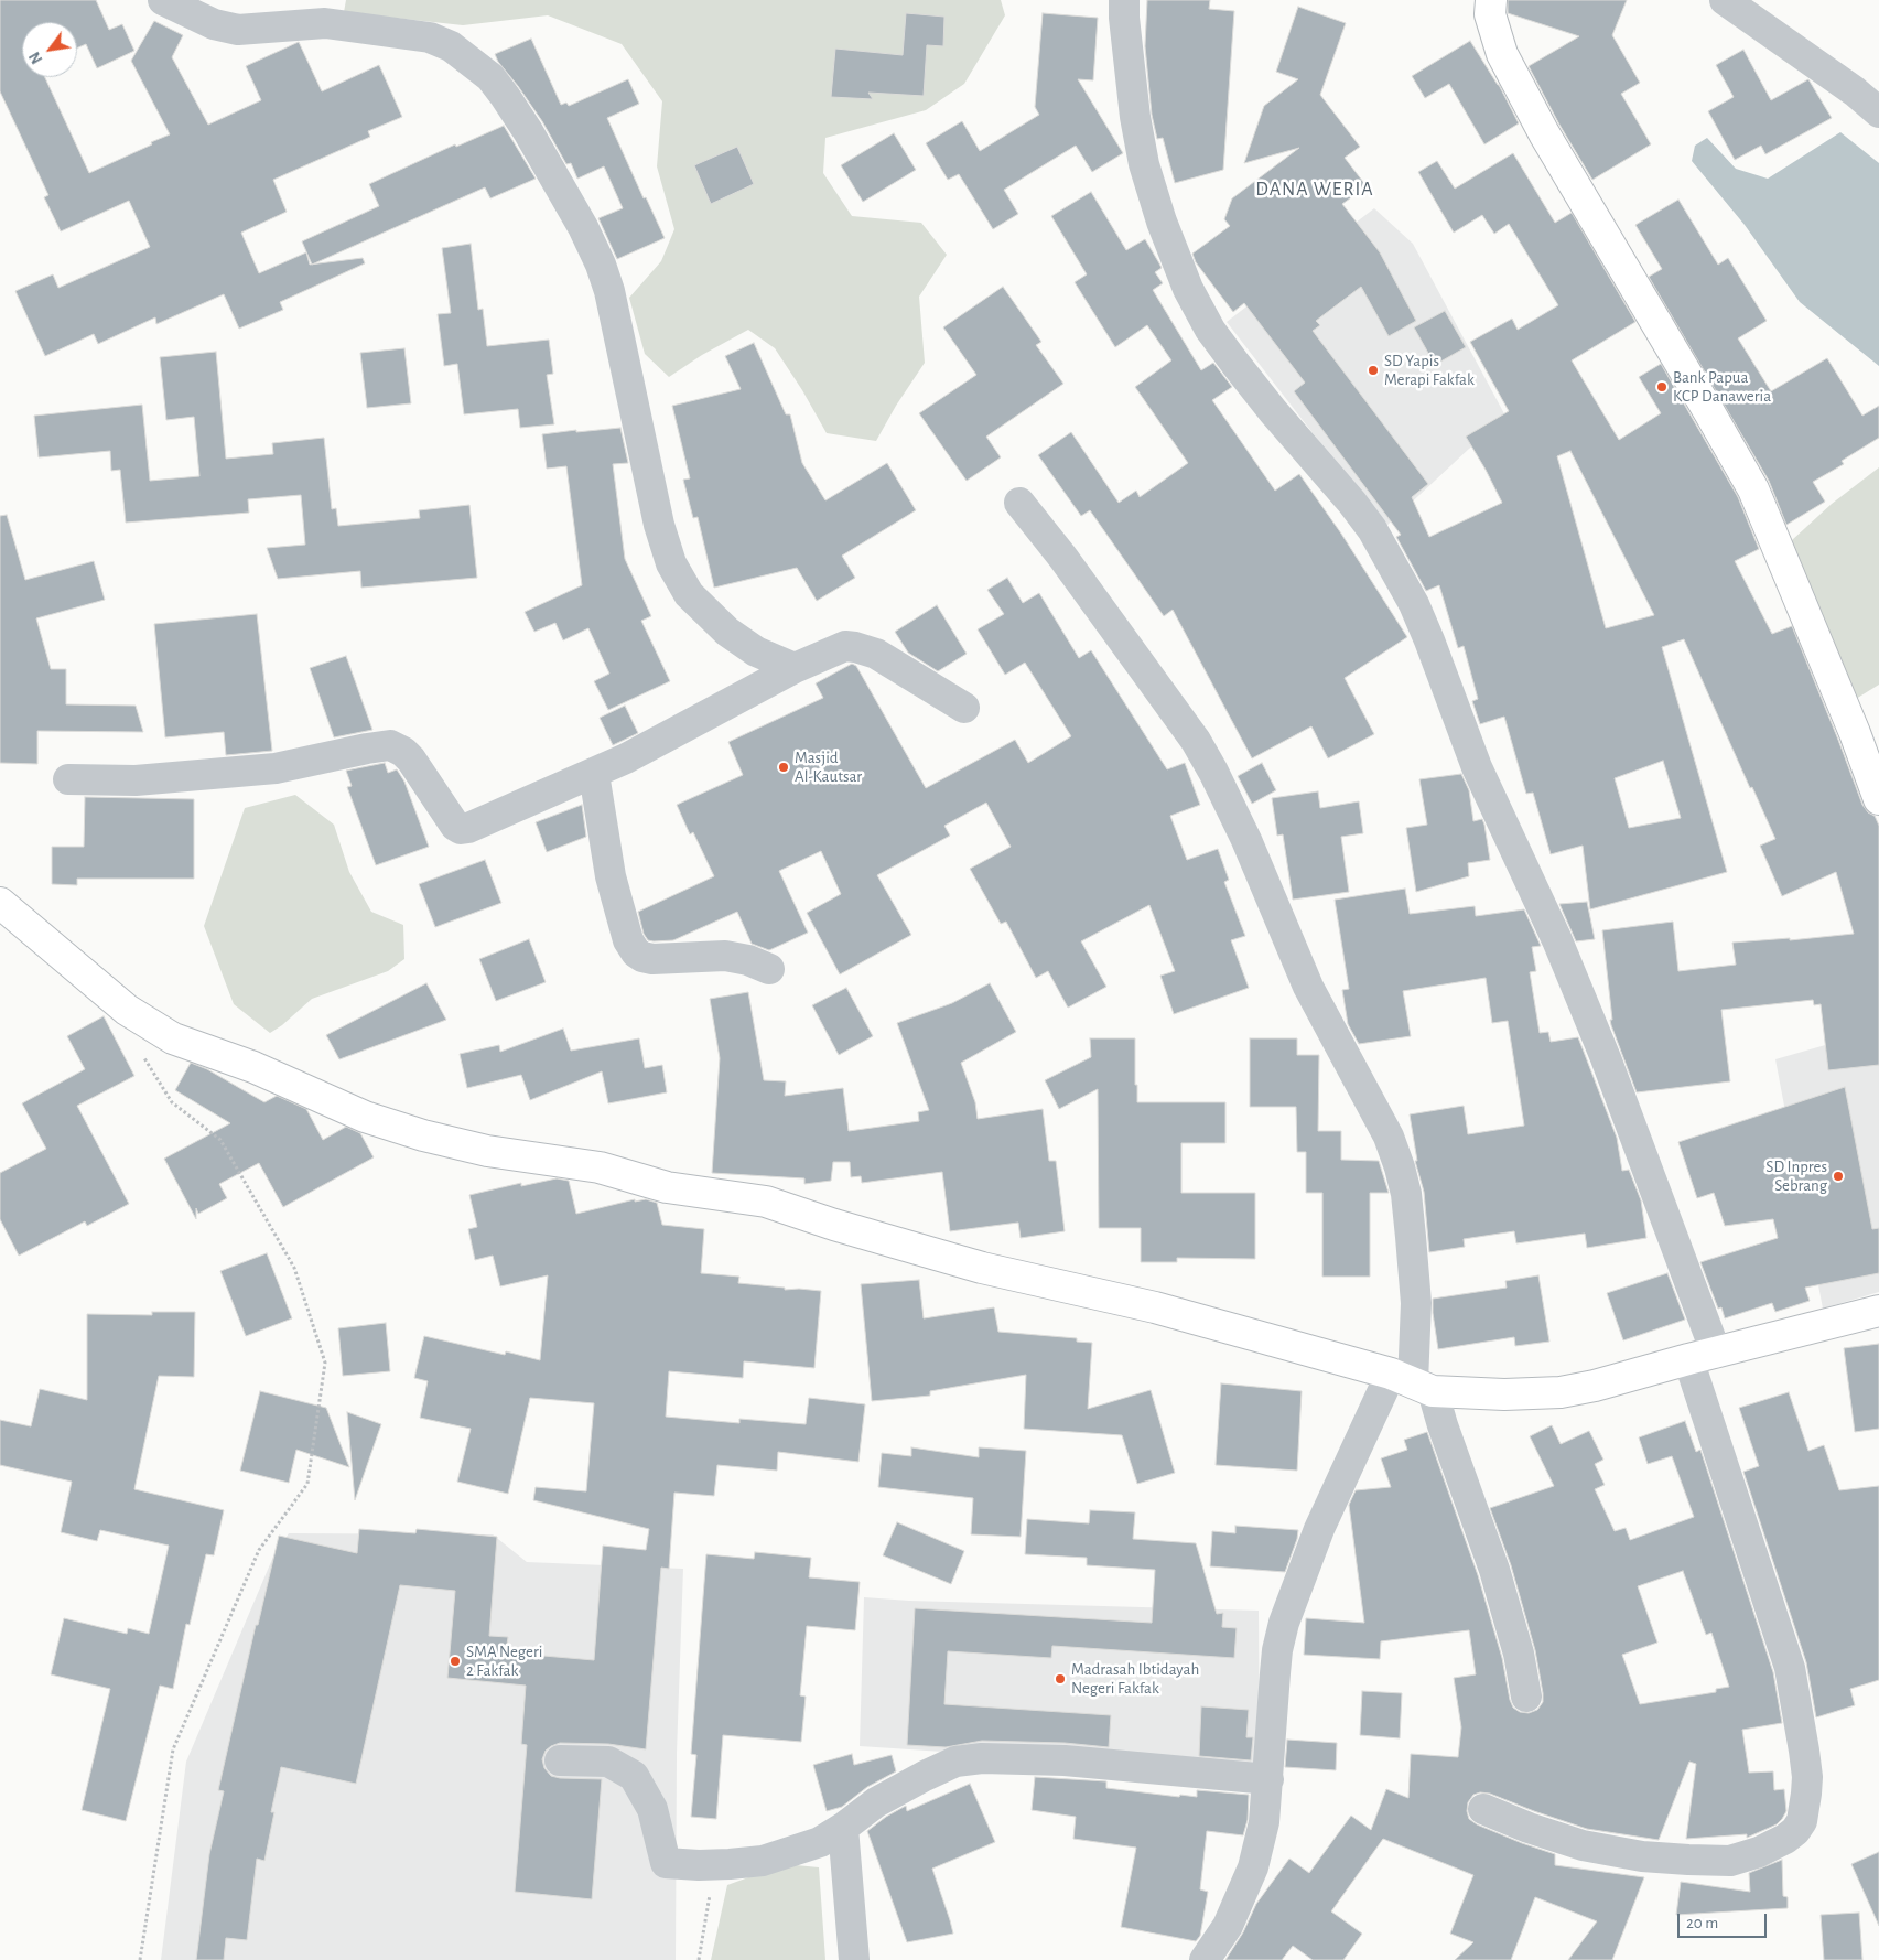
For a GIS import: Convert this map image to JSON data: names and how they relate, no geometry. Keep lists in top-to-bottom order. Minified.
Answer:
{"districts":["DANA WERIA"],"places":["SD Yapis Merapi Fakfak","Bank Papua KCP Danaweria","Masjid Al-Kautsar","SD Inpres Sebrang","SMA Negeri 2 Fakfak","Madrasah Ibtidayah Negeri Fakfak"],"scale_bar":"20 m","north":"bottom left"}
